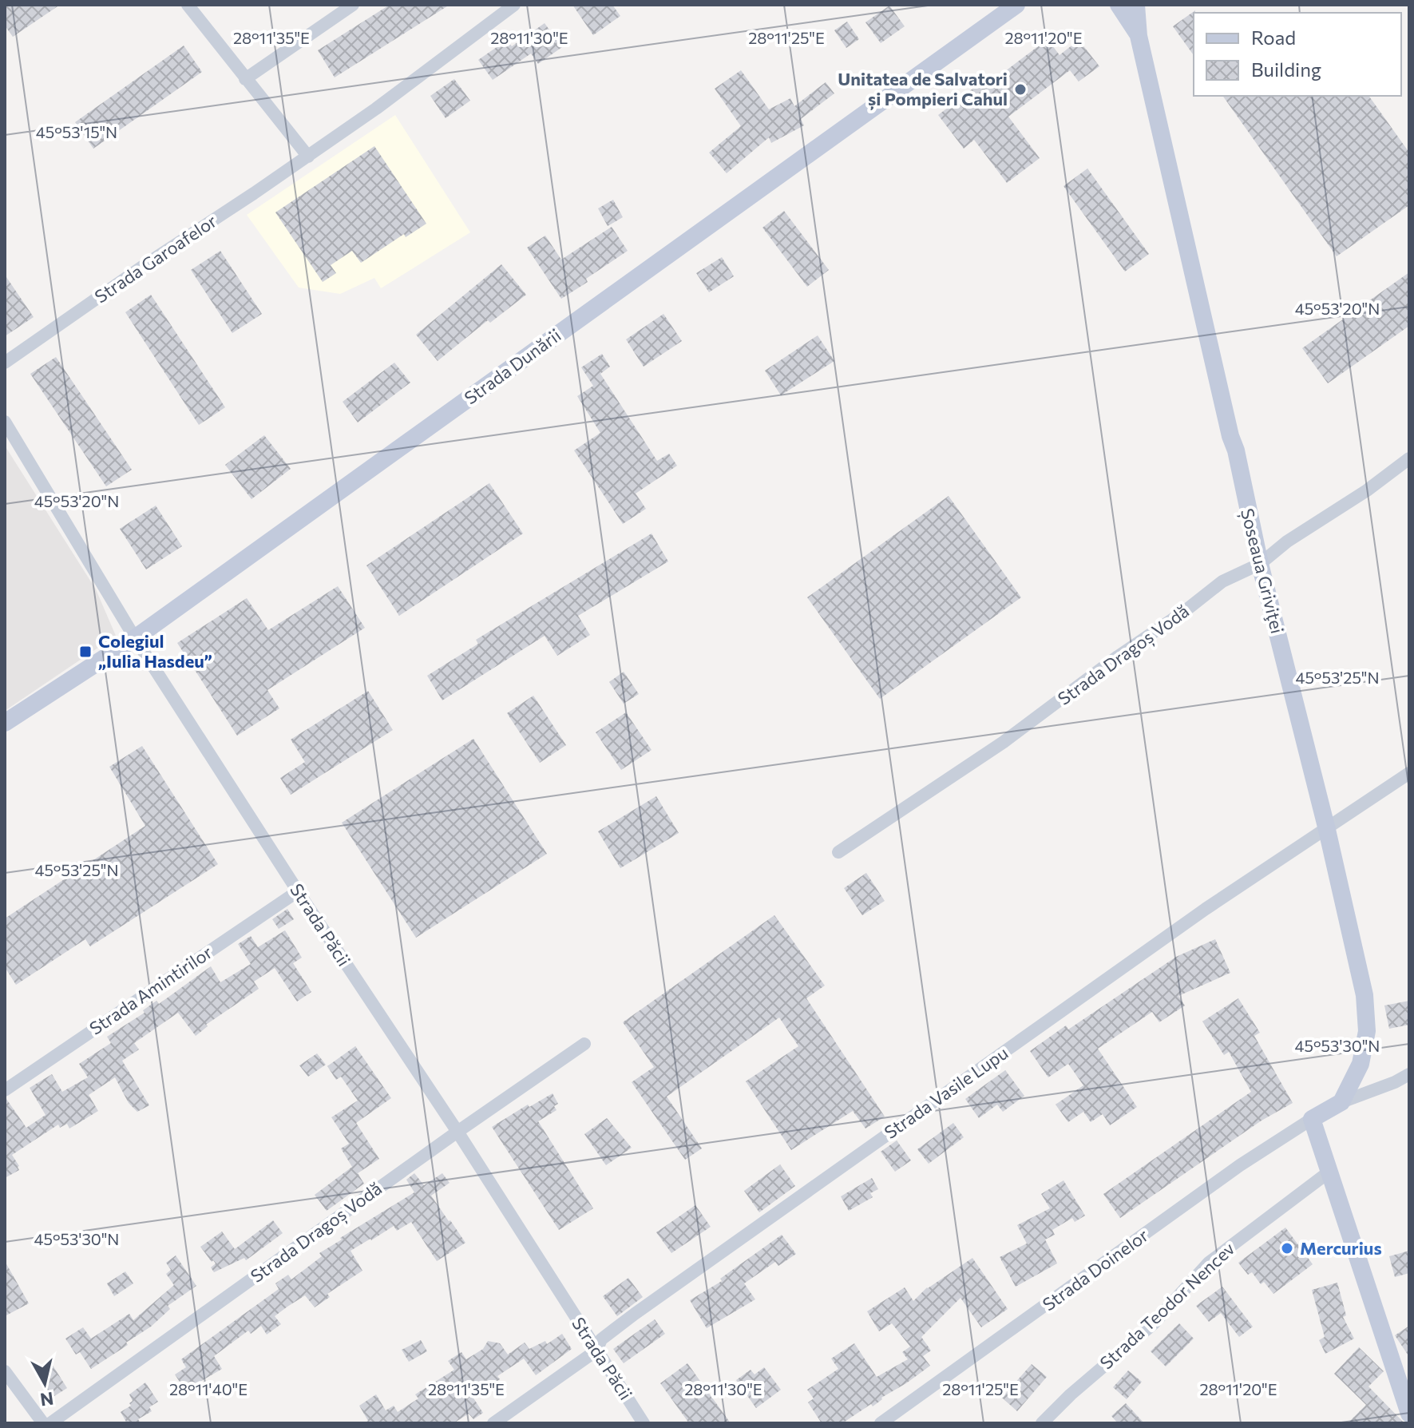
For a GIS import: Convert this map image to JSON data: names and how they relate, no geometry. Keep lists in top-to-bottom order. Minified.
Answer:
{"streets":{"street":["Strada Garoafelor","Strada Dunării","Șoseaua Griviţei","Strada Dragoș Vodă","Strada Păcii","Strada Amintirilor","Strada Vasile Lupu","Strada Doinelor","Strada Teodor Nencev"]},"crossings":[["Strada Dunării","Strada Păcii"],["Șoseaua Griviţei","Strada Dragoș Vodă"],["Șoseaua Griviţei","Strada Vasile Lupu"],["Strada Dragoș Vodă","Strada Păcii"],["Strada Păcii","Strada Amintirilor"],["Strada Păcii","Strada Vasile Lupu"]],"places":{"other":["Unitatea de Salvatori și Pompieri Cahul","Mercurius"],"transit":["Colegiul „Iulia Hasdeu”"]},"legend":["Road","Building"],"north":"bottom","coordinates":["28°11'35\"E","28°11'30\"E","28°11'25\"E","28°11'20\"E","45°53'15\"N","45°53'20\"N","45°53'25\"N","45°53'30\"N","28°11'40\"E"]}
